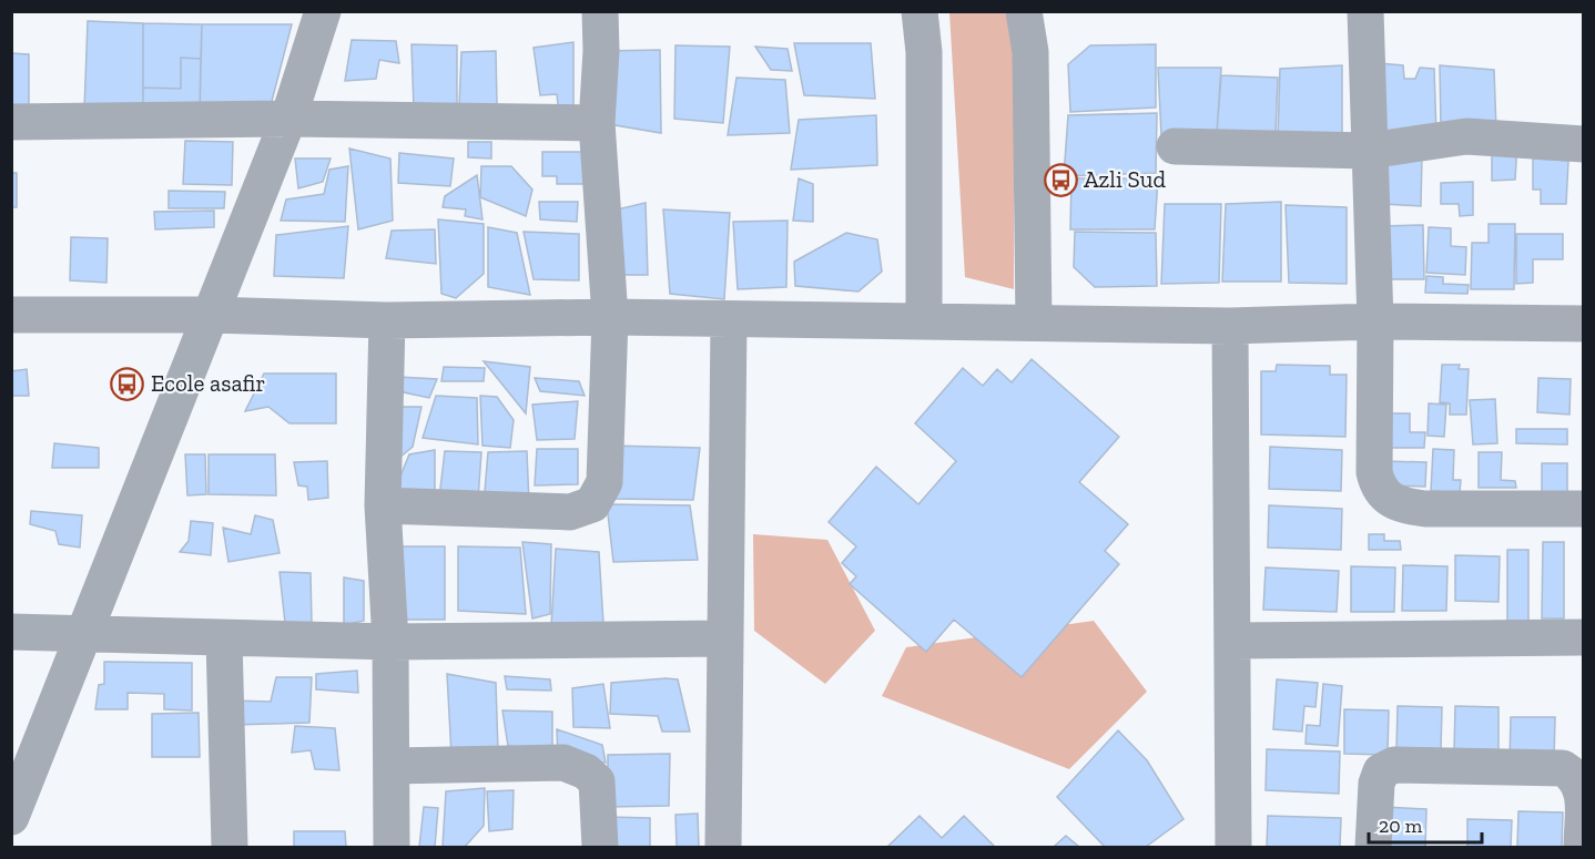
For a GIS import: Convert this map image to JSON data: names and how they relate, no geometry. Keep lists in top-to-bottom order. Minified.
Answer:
{"places":{"bus stop":["Azli Sud","Ecole asafir"]},"scale_bar":"20 m"}
